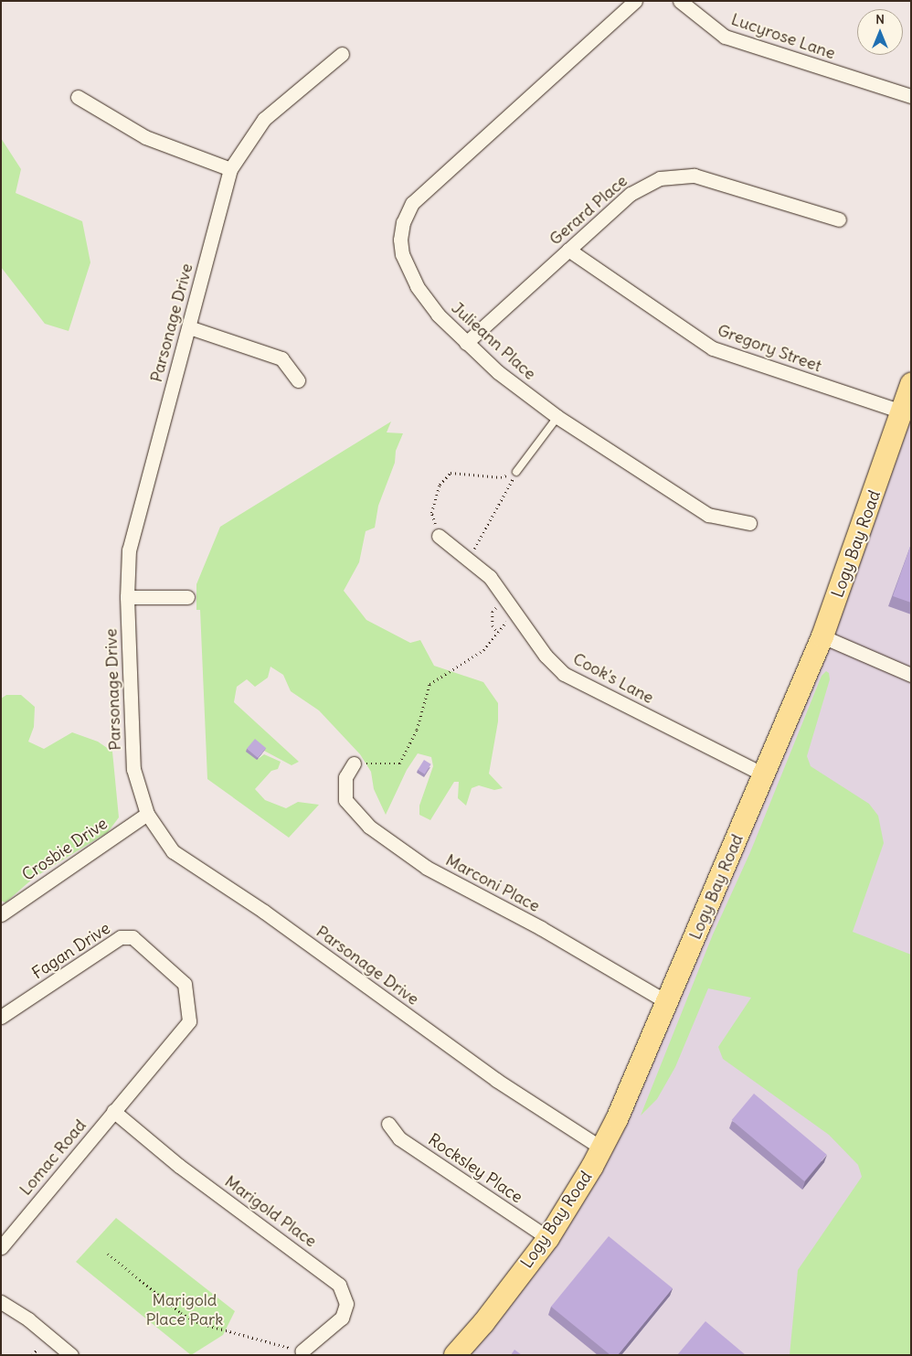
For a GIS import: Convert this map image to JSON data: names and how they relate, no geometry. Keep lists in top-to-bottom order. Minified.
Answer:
{"streets":{"main road":["Logy Bay Road"],"street":["Lucyrose Lane","Gerard Place","Parsonage Drive","Julieann Place","Gregory Street","Cook's Lane","Crosbie Drive","Marconi Place","Fagan Drive","Lomac Road","Rocksley Place","Marigold Place"]},"crossings":[["Gerard Place","Julieann Place"],["Gerard Place","Gregory Street"],["Parsonage Drive","Logy Bay Road"],["Parsonage Drive","Crosbie Drive"],["Gregory Street","Logy Bay Road"],["Logy Bay Road","Cook's Lane"],["Logy Bay Road","Marconi Place"],["Logy Bay Road","Rocksley Place"],["Fagan Drive","Lomac Road"],["Fagan Drive","Marigold Place"],["Lomac Road","Marigold Place"]],"parks":["Marigold Place Park"],"north":"top"}
